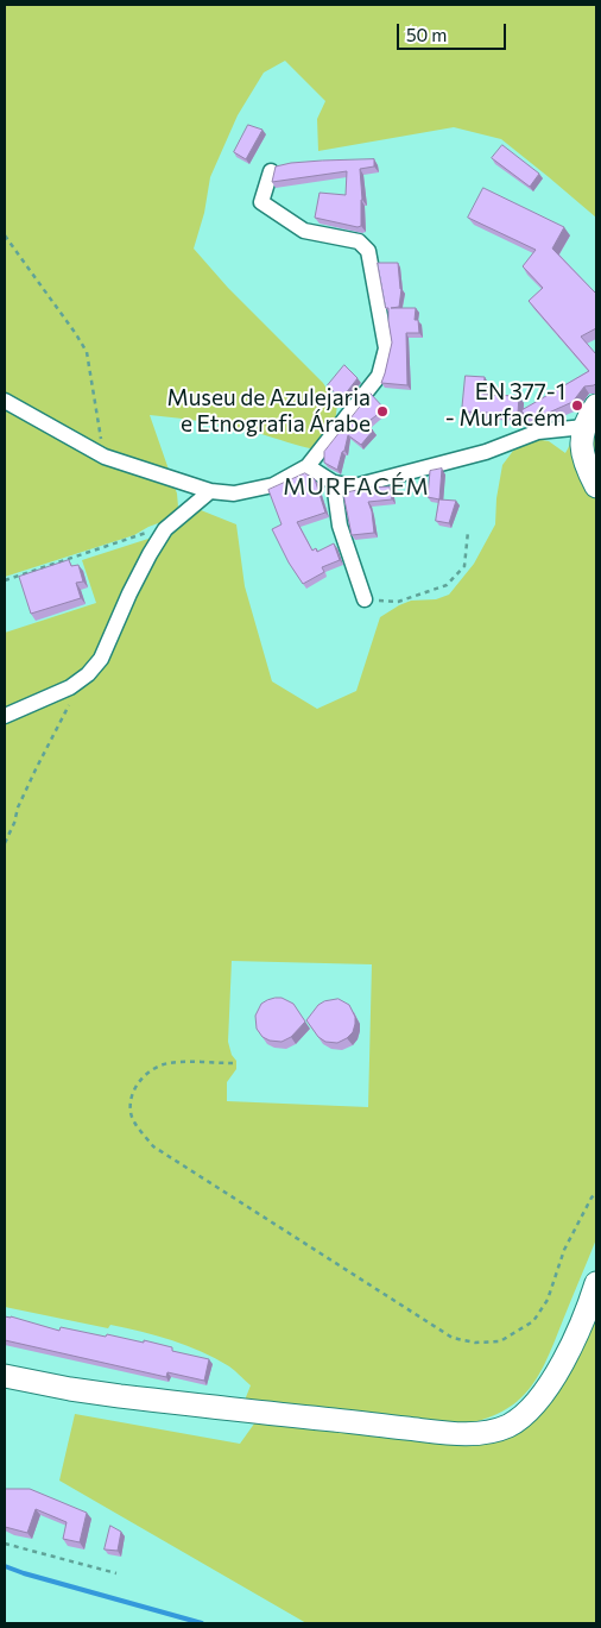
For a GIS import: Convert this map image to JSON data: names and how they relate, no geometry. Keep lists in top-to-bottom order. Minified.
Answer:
{"districts":["MURFACÉM"],"places":["EN 377-1 - Murfacém","Museu de Azulejaria e Etnografia Árabe"],"scale_bar":"50 m"}
